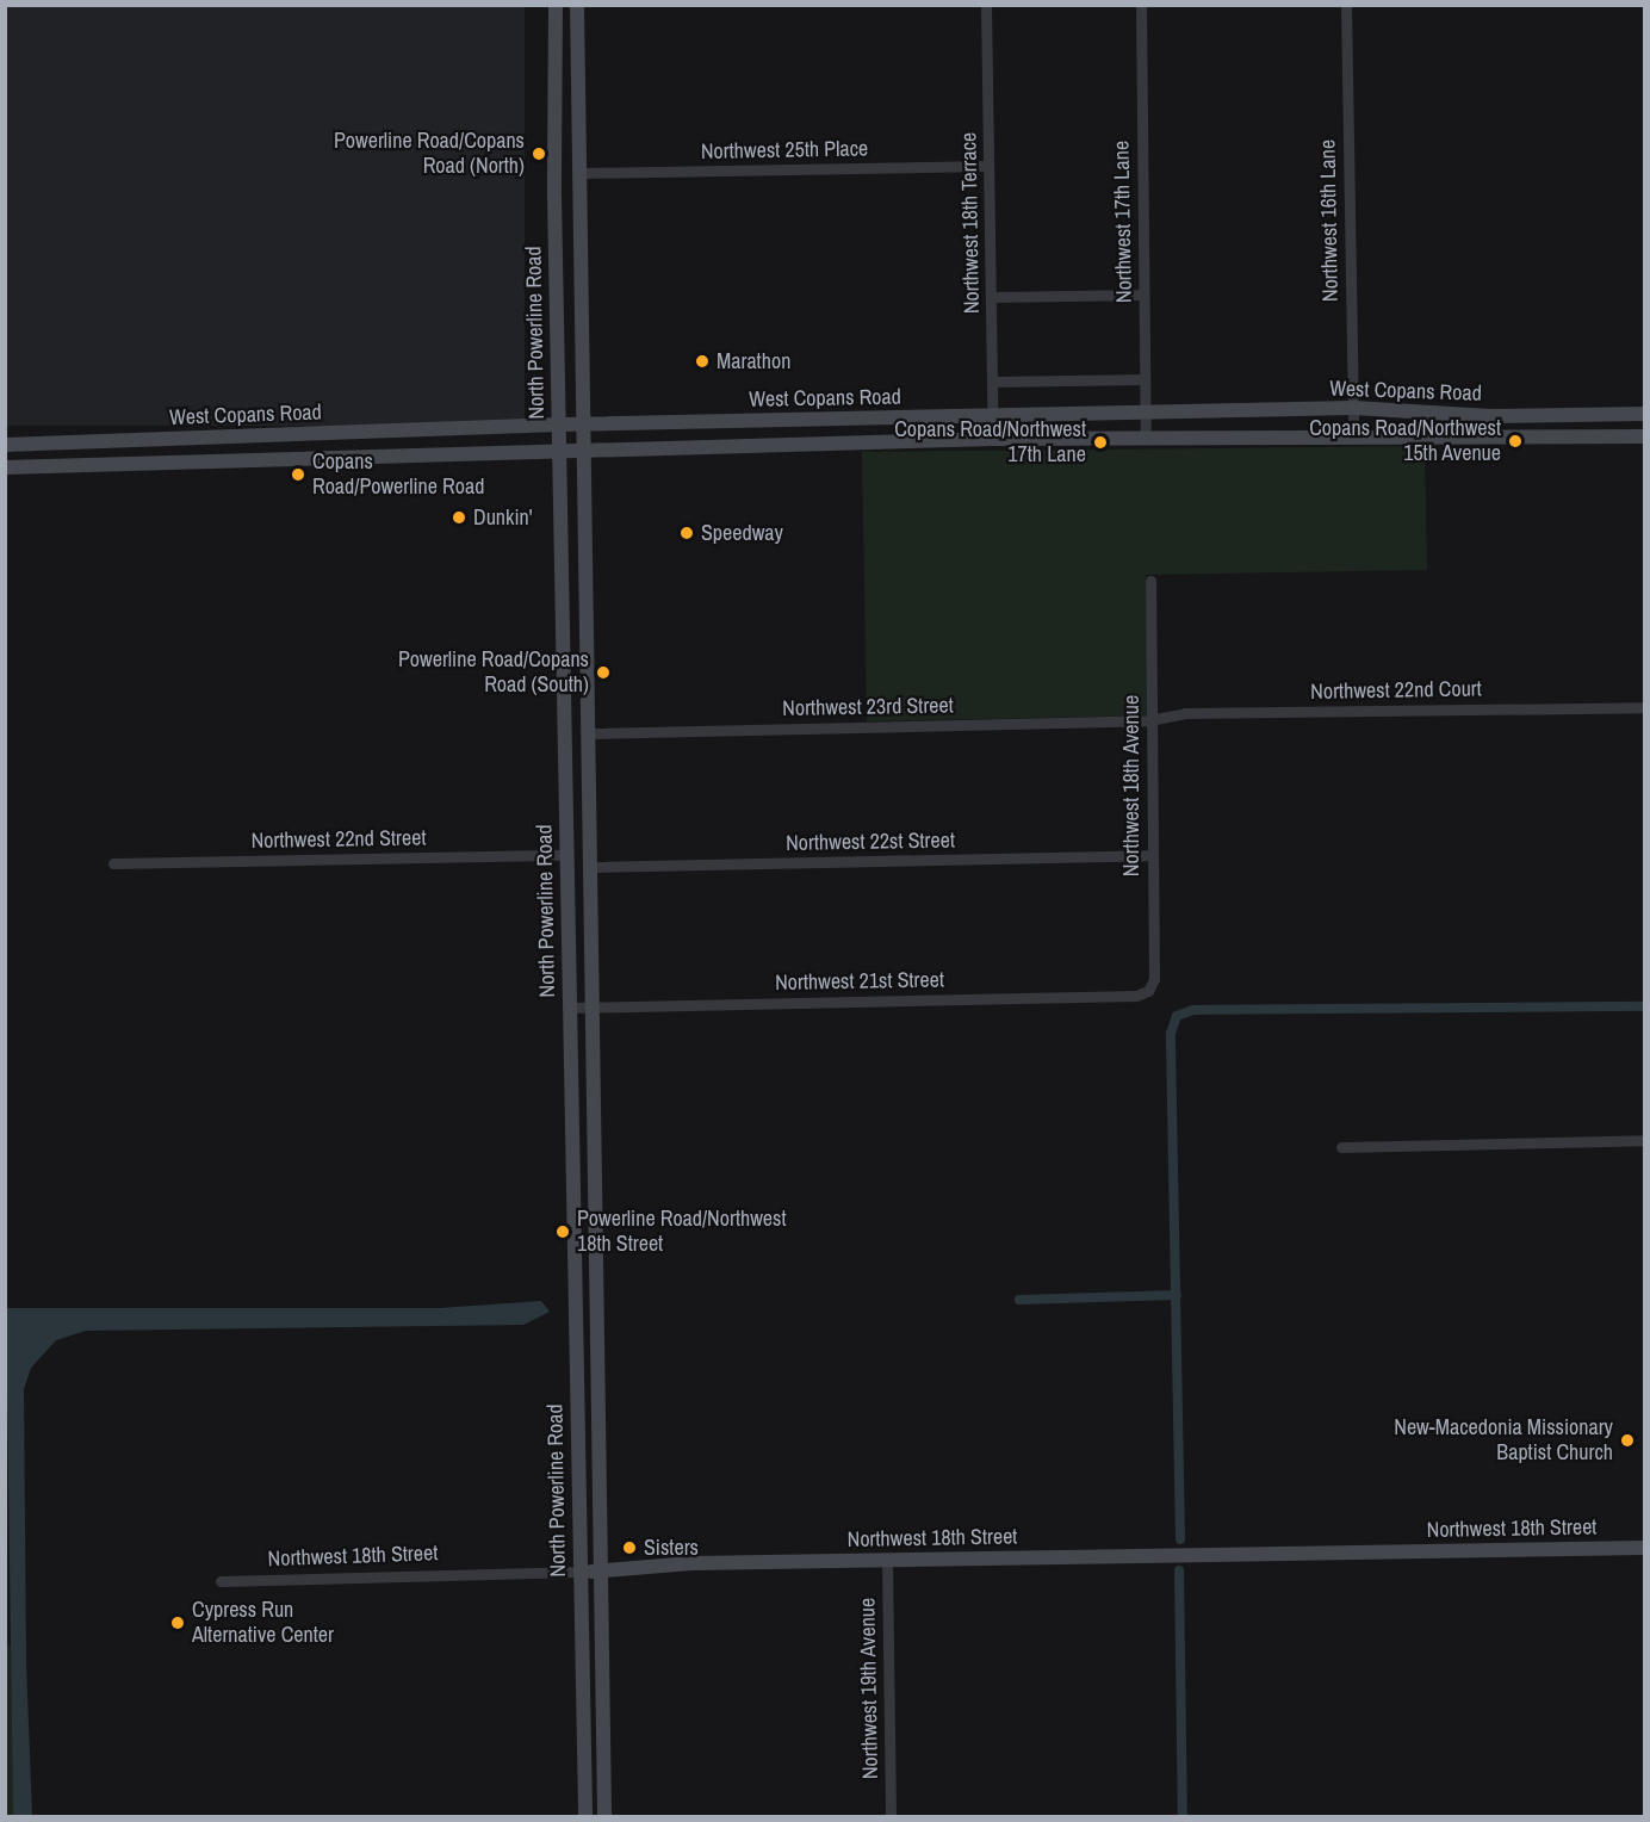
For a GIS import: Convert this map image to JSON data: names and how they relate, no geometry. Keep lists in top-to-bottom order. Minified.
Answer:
{"streets":{"main road":["North Powerline Road","West Copans Road","Northwest 18th Street"],"street":["Northwest 25th Place","Northwest 16th Lane","Northwest 17th Lane","Northwest 18th Terrace","Northwest 22nd Court","Northwest 23rd Street","Northwest 18th Avenue","Northwest 22nd Street","Northwest 22st Street","Northwest 21st Street","Northwest 19th Avenue"]},"crossings":[["Northwest 25th Place","Northwest 18th Terrace"],["Northwest 25th Place","North Powerline Road"],["Northwest 16th Lane","West Copans Road"],["Northwest 17th Lane","West Copans Road"],["Northwest 18th Terrace","West Copans Road"],["North Powerline Road","West Copans Road"],["North Powerline Road","Northwest 23rd Street"],["North Powerline Road","Northwest 22nd Street"],["North Powerline Road","Northwest 22st Street"],["North Powerline Road","Northwest 21st Street"],["North Powerline Road","Northwest 18th Street"],["Northwest 22nd Court","Northwest 23rd Street"],["Northwest 22nd Court","Northwest 18th Avenue"],["Northwest 23rd Street","Northwest 18th Avenue"],["Northwest 18th Avenue","Northwest 22st Street"],["Northwest 18th Avenue","Northwest 21st Street"],["Northwest 18th Street","Northwest 19th Avenue"]],"places":["Powerline Road/Copans Road (North)","Marathon","Copans Road/Northwest 15th Avenue","Copans Road/Northwest 17th Lane","Copans Road/Powerline Road","Dunkin'","Speedway","Powerline Road/Copans Road (South)","Powerline Road/Northwest 18th Street","New-Macedonia Missionary Baptist Church","Sisters","Cypress Run Alternative Center"]}
